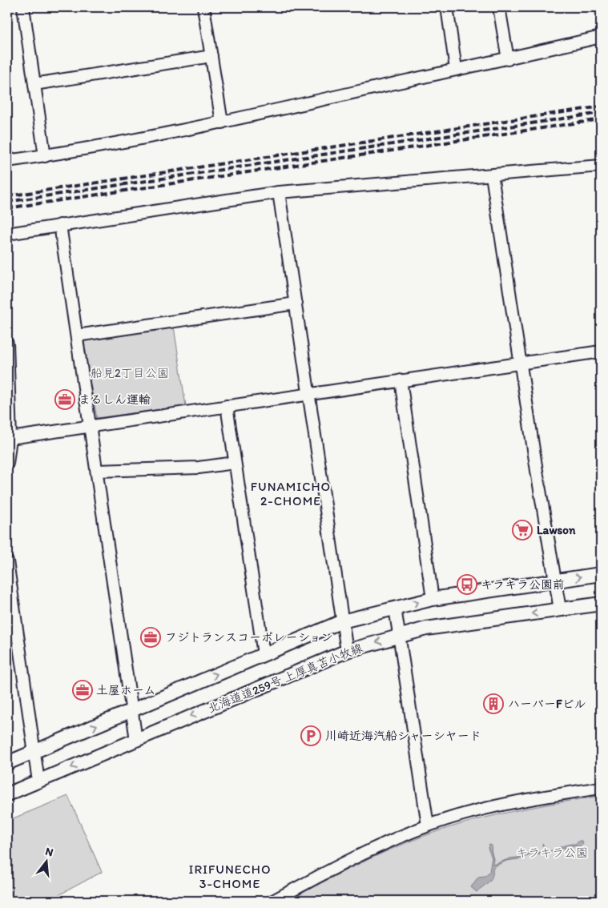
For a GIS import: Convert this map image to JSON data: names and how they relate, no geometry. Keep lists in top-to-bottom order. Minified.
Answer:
{"streets":{"main road":["北海道道259号 上厚真苫小牧線"]},"districts":["FUNAMICHO 2-CHOME","IRIFUNECHO 3-CHOME"],"parks":["船見2丁目公園","キラキラ公園"],"places":{"office":["まるしん運輸","フジトランスコーポレーション","土屋ホーム"],"supermarket":["Lawson"],"bus stop":["キラキラ公園前"],"building":["ハーバーFビル"],"parking":["川崎近海汽船シャーシヤード"]},"north":"top"}
